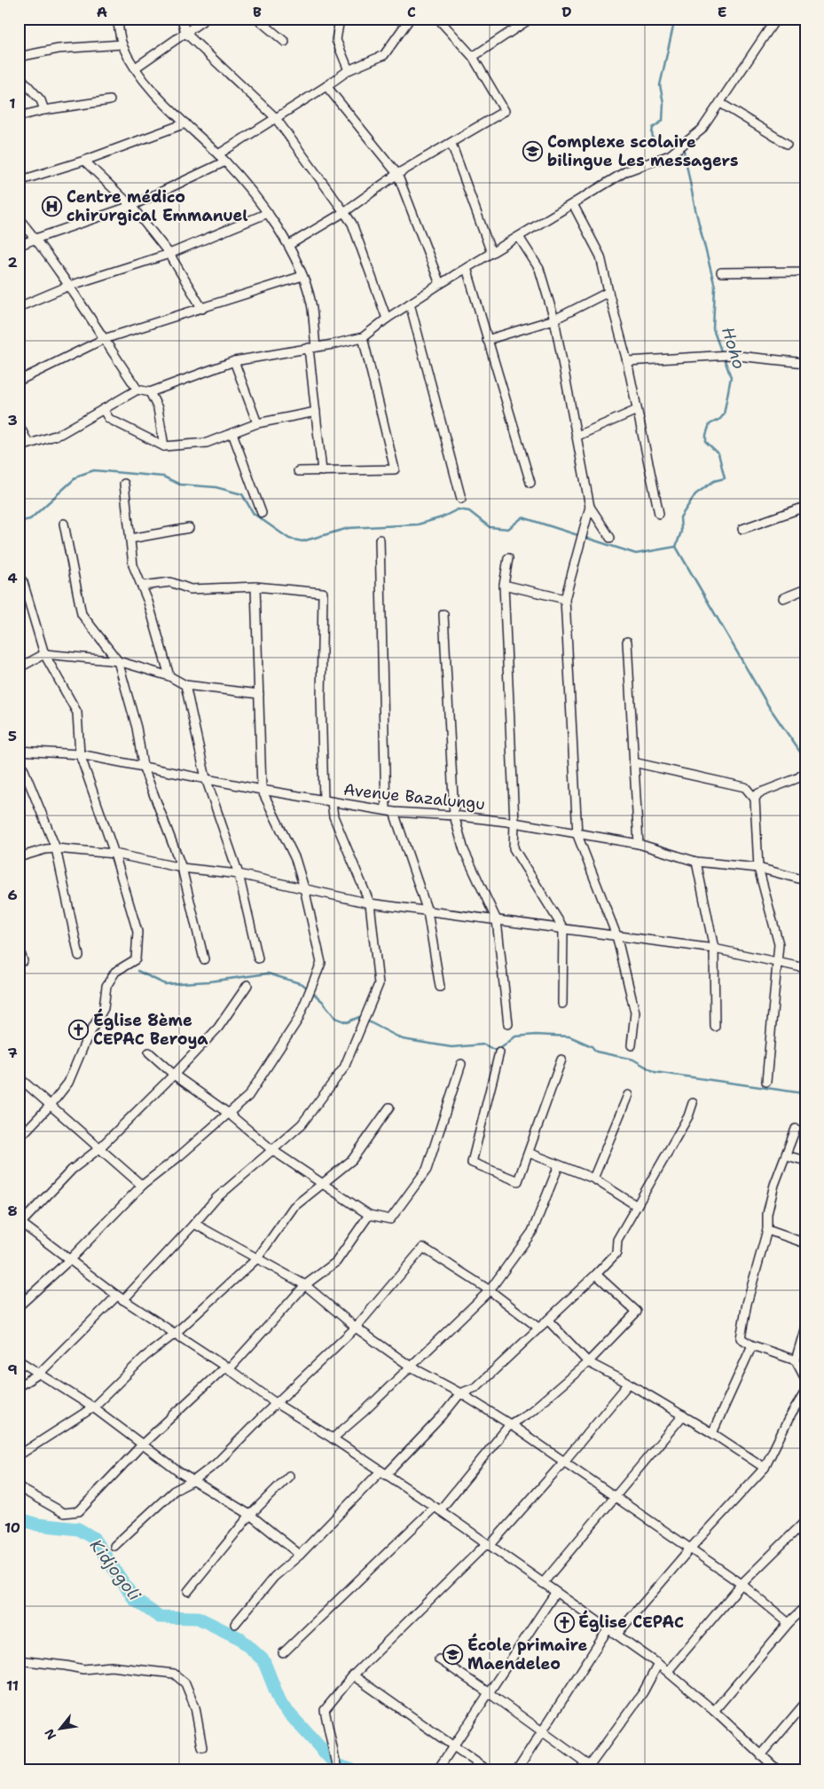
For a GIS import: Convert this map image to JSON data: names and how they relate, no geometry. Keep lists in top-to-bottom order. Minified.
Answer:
{"streets":{"street":["Avenue Bazalungu"]},"water":["Hoho","Kidjogoli"],"places":{"school or university":["Complexe scolaire bilingue Les messagers","École primaire Maendeleo"],"hospital":["Centre médico chirurgical Emmanuel"],"church":["Église 8ème CEPAC Beroya","Église CEPAC"]},"north":"bottom left","grid":{"columns":["A","B","C","D","E"],"rows":["1","2","3","4","5","6","7","8","9","10","11"]}}
